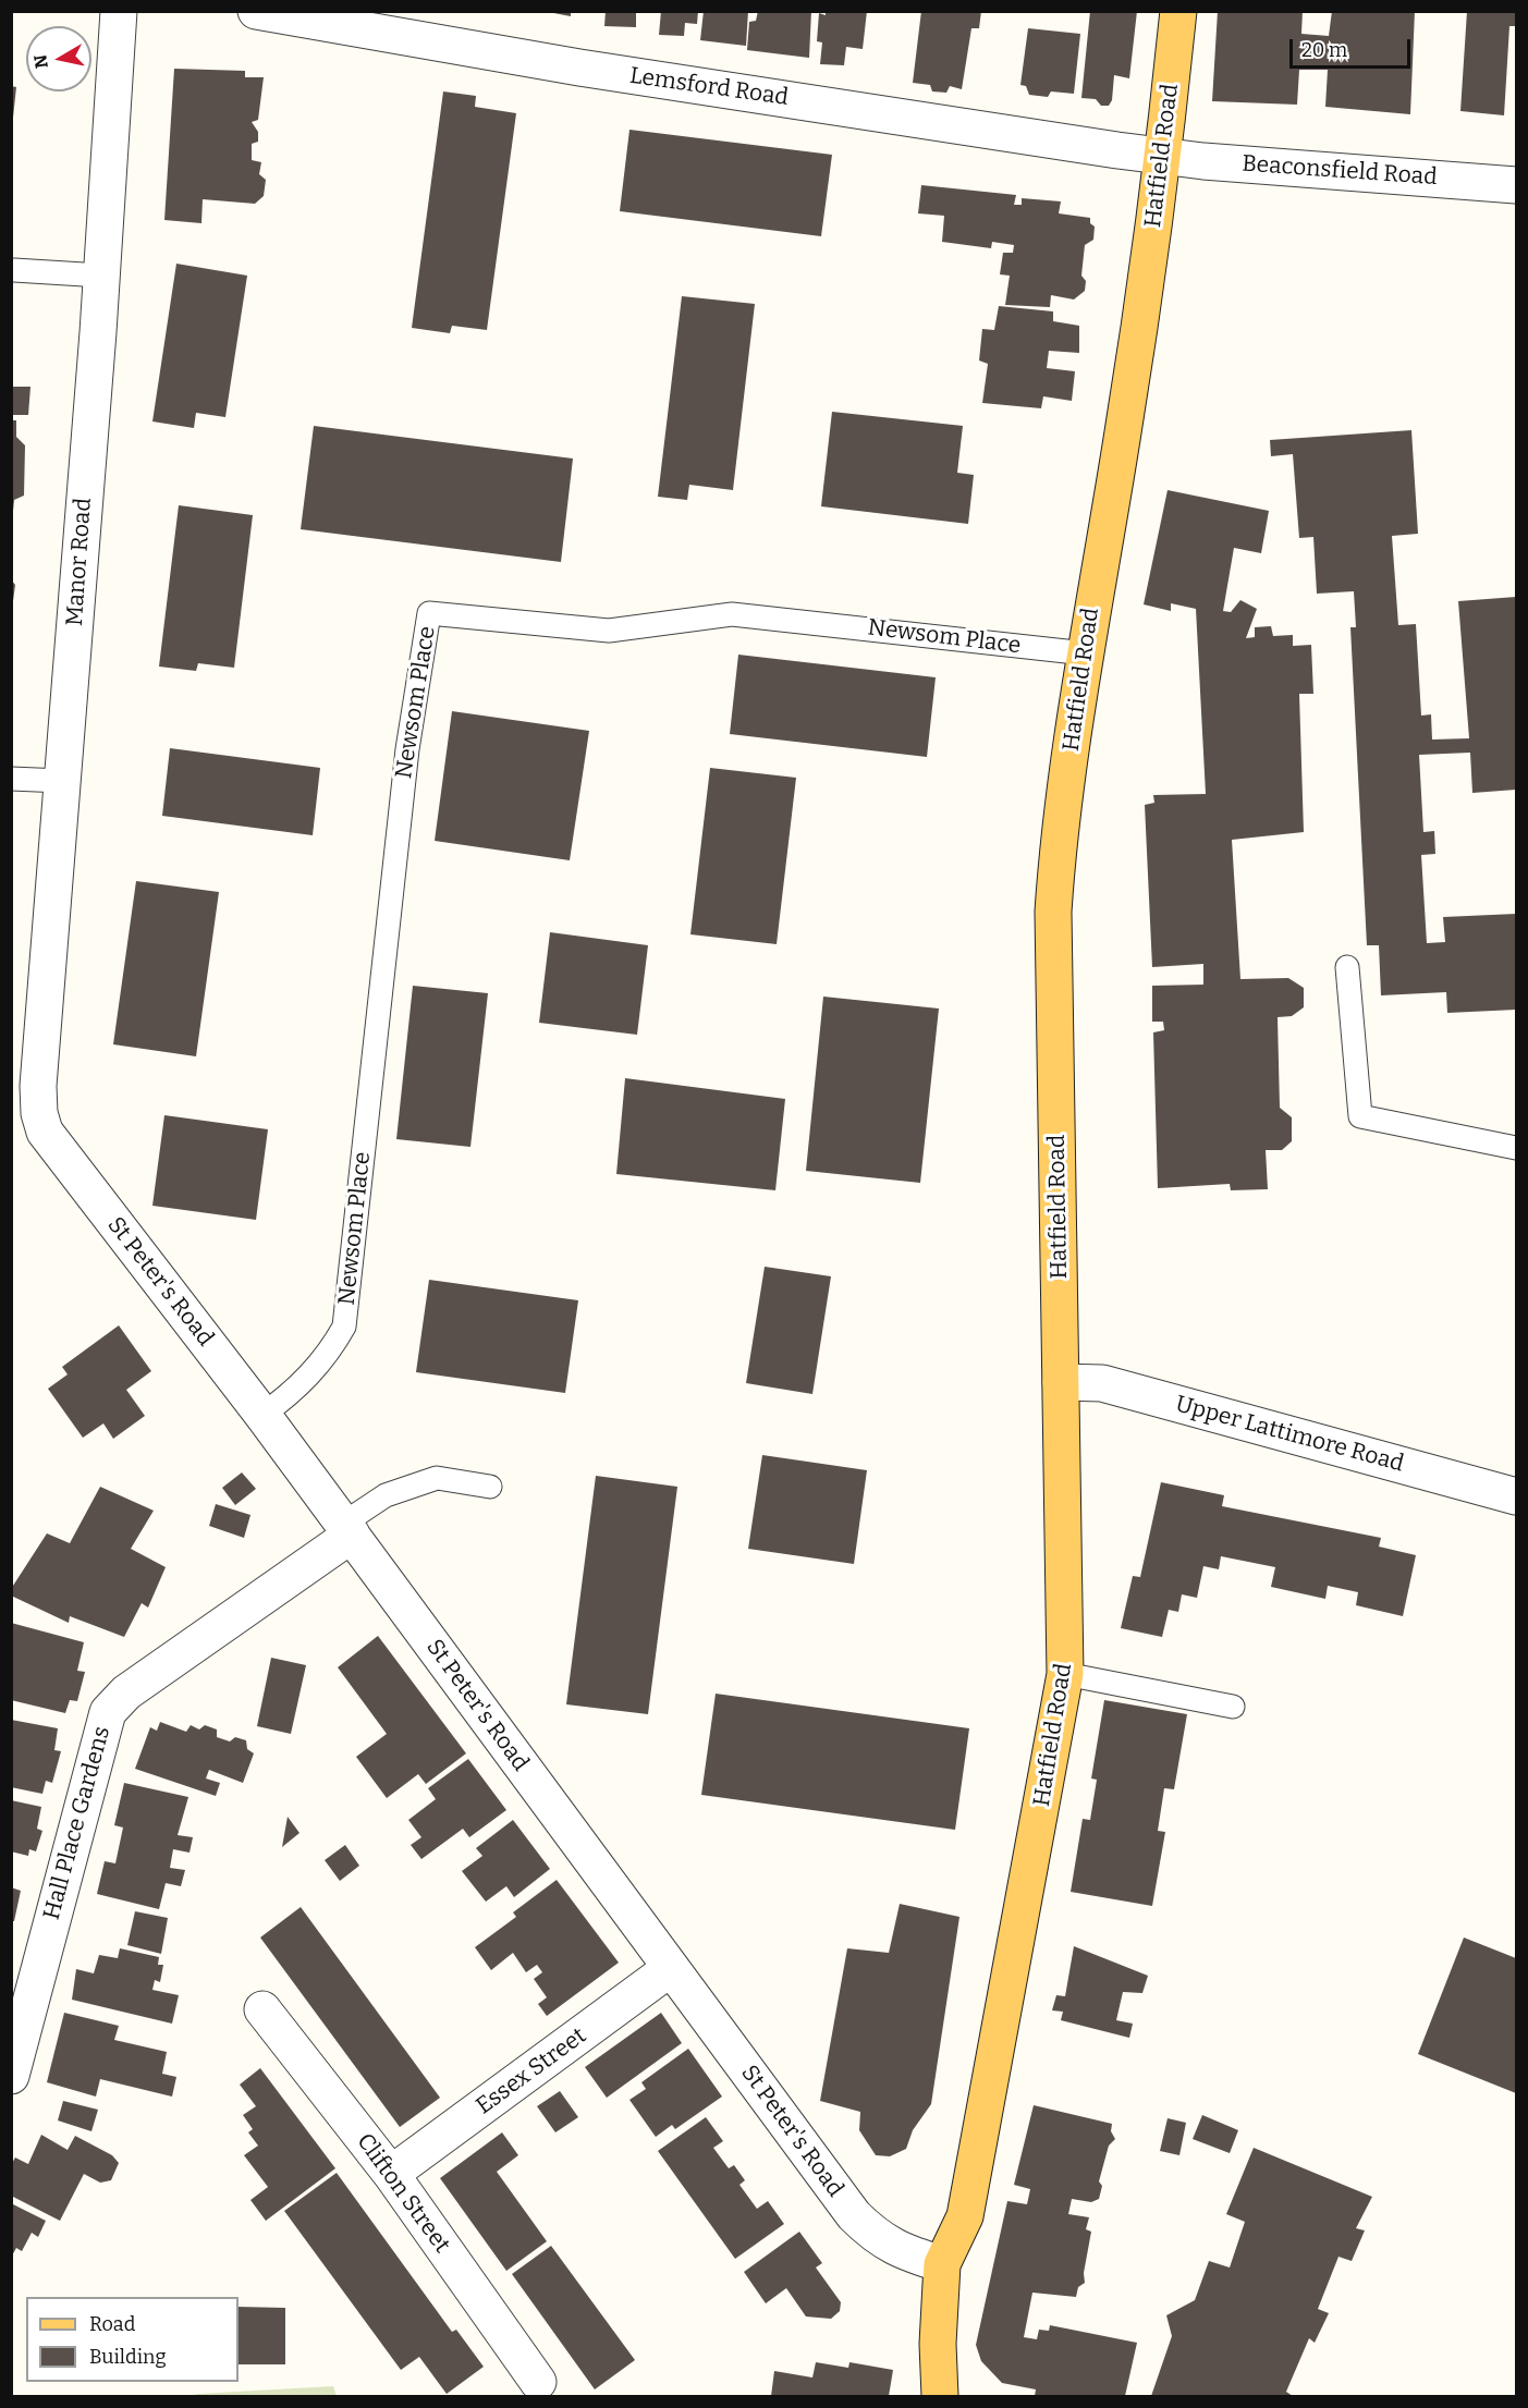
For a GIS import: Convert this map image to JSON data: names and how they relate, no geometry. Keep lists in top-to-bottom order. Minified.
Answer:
{"streets":{"main road":["Hatfield Road"],"street":["Lemsford Road","Beaconsfield Road","Manor Road","St Peter's Road","Upper Lattimore Road","Hall Place Gardens","Essex Street","Clifton Street"],"lane":["Newsom Place"]},"crossings":[["Lemsford Road","Hatfield Road"],["Lemsford Road","Beaconsfield Road"],["Hatfield Road","Beaconsfield Road"],["Hatfield Road","Newsom Place"],["Hatfield Road","St Peter's Road"],["Hatfield Road","Upper Lattimore Road"],["Manor Road","St Peter's Road"],["Newsom Place","St Peter's Road"],["St Peter's Road","Hall Place Gardens"],["St Peter's Road","Essex Street"],["Essex Street","Clifton Street"]],"legend":["Road","Building"],"scale_bar":"20 m","north":"left"}
